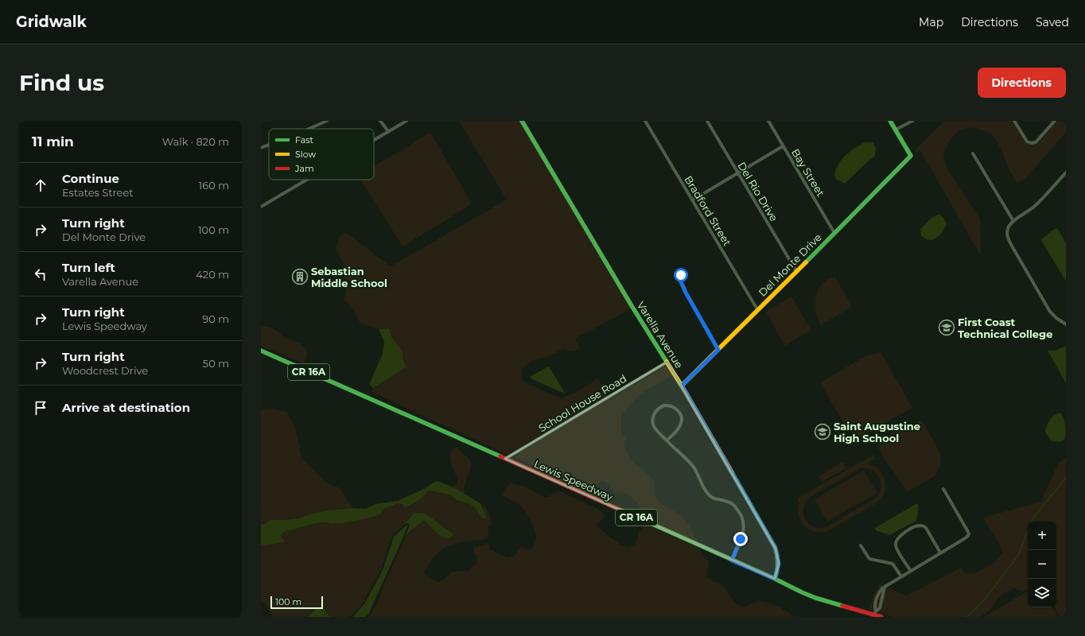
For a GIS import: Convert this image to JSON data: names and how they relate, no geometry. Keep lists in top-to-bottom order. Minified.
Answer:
{"streets":{"street":["Bay Street","Del Rio Drive","Bradford Street","Del Monte Drive","Varella Avenue","CR 16A","School House Road","Lewis Speedway"]},"crossings":[["Bay Street","Del Monte Drive"],["Del Rio Drive","Del Monte Drive"],["Bradford Street","Del Monte Drive"],["Del Monte Drive","Varella Avenue"],["Varella Avenue","School House Road"],["Varella Avenue","Lewis Speedway"],["School House Road","Lewis Speedway"]],"places":{"building":["Sebastian Middle School"],"school or university":["First Coast Technical College","Saint Augustine High School"]},"legend":["Fast","Slow","Jam"],"scale_bar":"100 m","page":{"header":"Gridwalk","nav":["Map","Directions","Saved"],"buttons":"Directions","title":"Find us","heading":["11 min","Walk · 820 m"],"list":[["Continue","Estates Street","160 m"],["Turn right","Del Monte Drive","100 m"],["Turn left","Varella Avenue","420 m"],["Turn right","Lewis Speedway","90 m"],["Turn right","Woodcrest Drive","50 m"],"Arrive at destination"],"map_buttons":["+","−"],"scale":"100 m"}}
